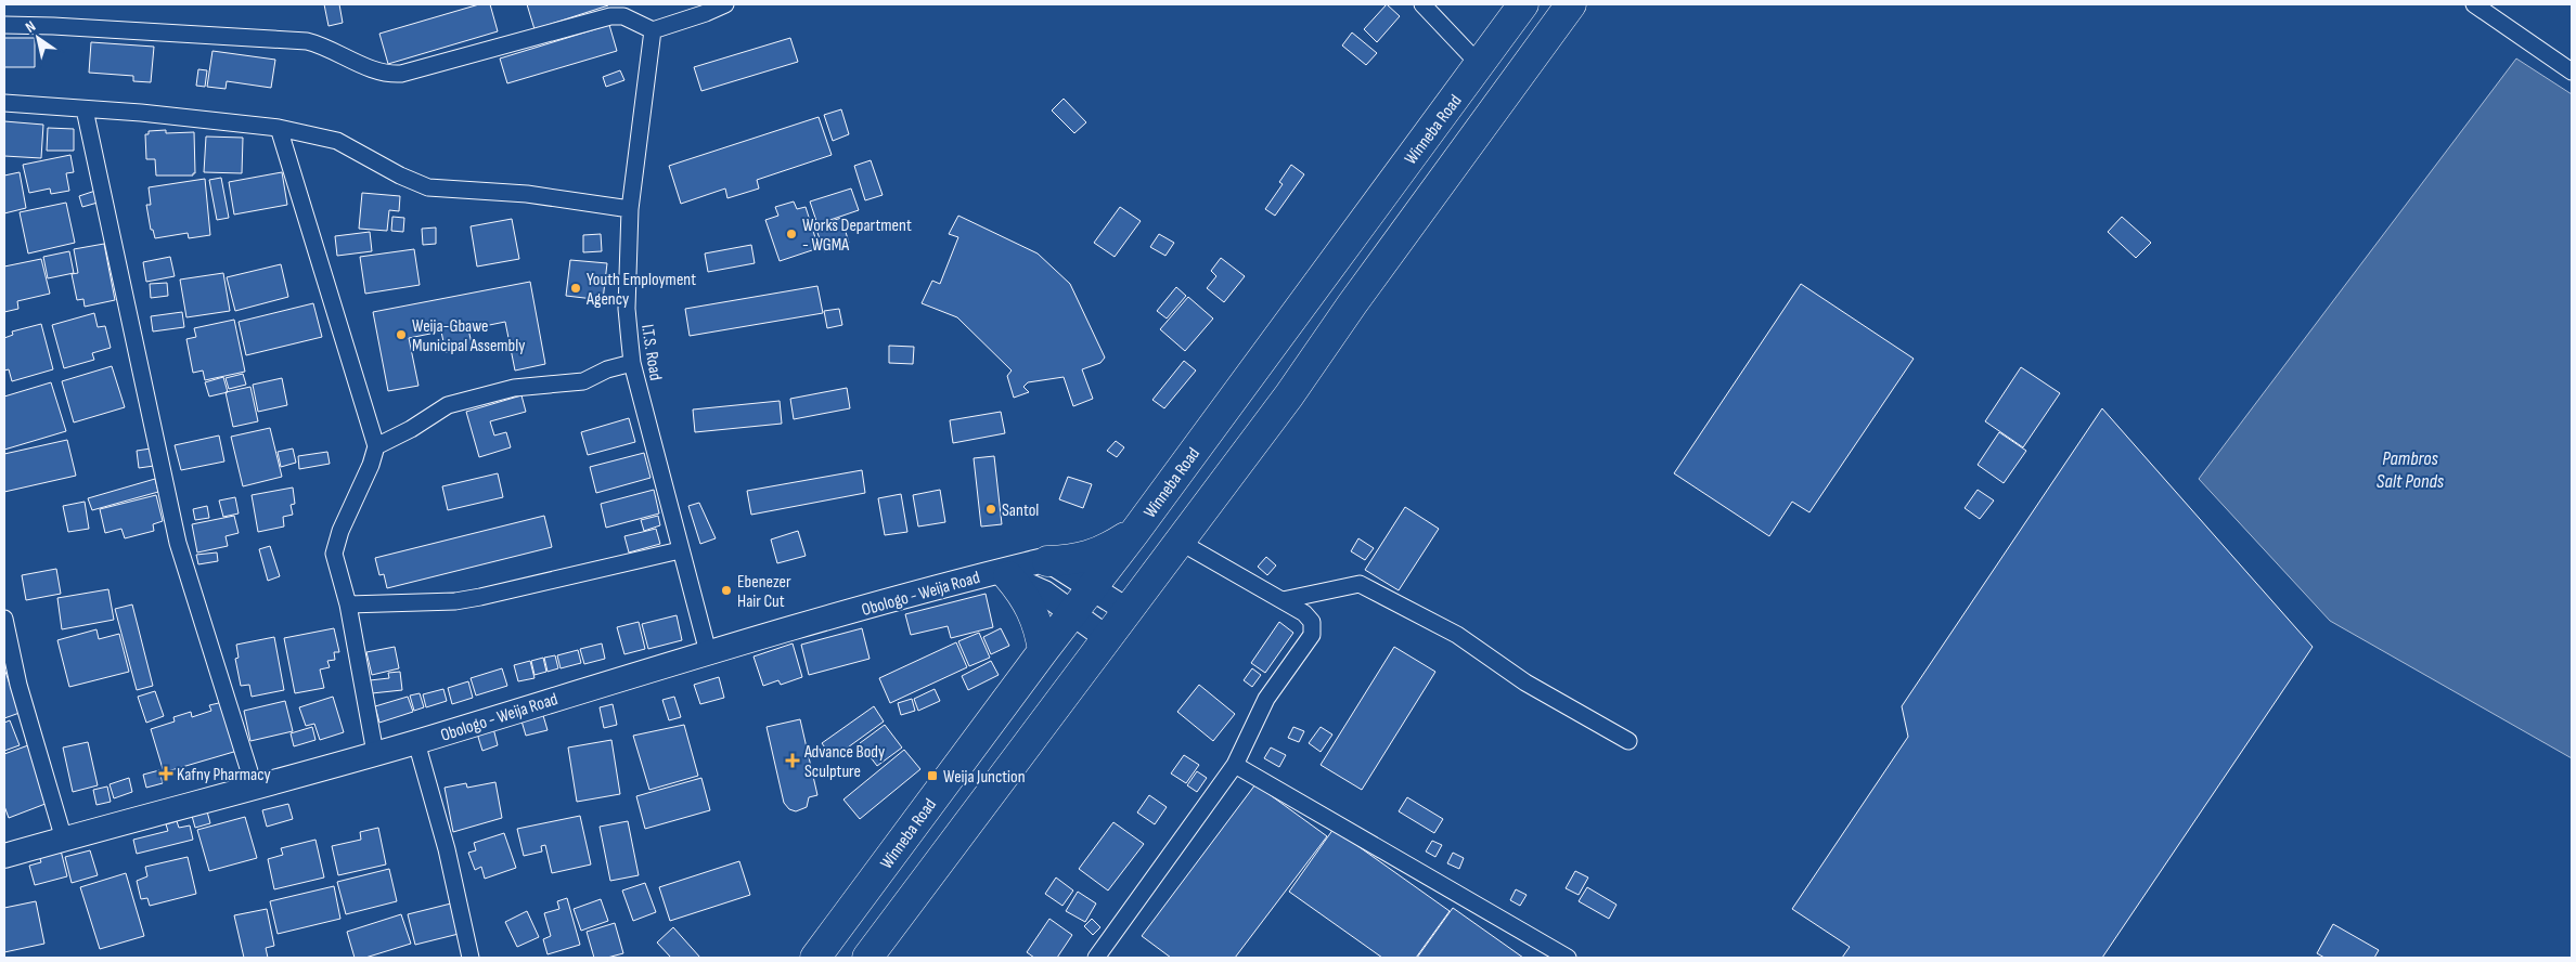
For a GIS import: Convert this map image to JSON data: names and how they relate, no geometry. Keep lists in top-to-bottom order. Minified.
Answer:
{"streets":{"highway":["Winneba Road"],"street":["I.T.S. Road","Obologo - Weija Road"]},"crossings":[["I.T.S. Road","Obologo - Weija Road"]],"water":["Pambros Salt Ponds"],"places":{"other":["Works Department - WGMA","Youth Employment Agency","Weija-Gbawe Municipal Assembly","Santol","Ebenezer Hair Cut"],"health":["Advance Body Sculpture","Kafny Pharmacy"],"transit":["Weija Junction"]},"north":"top left"}
